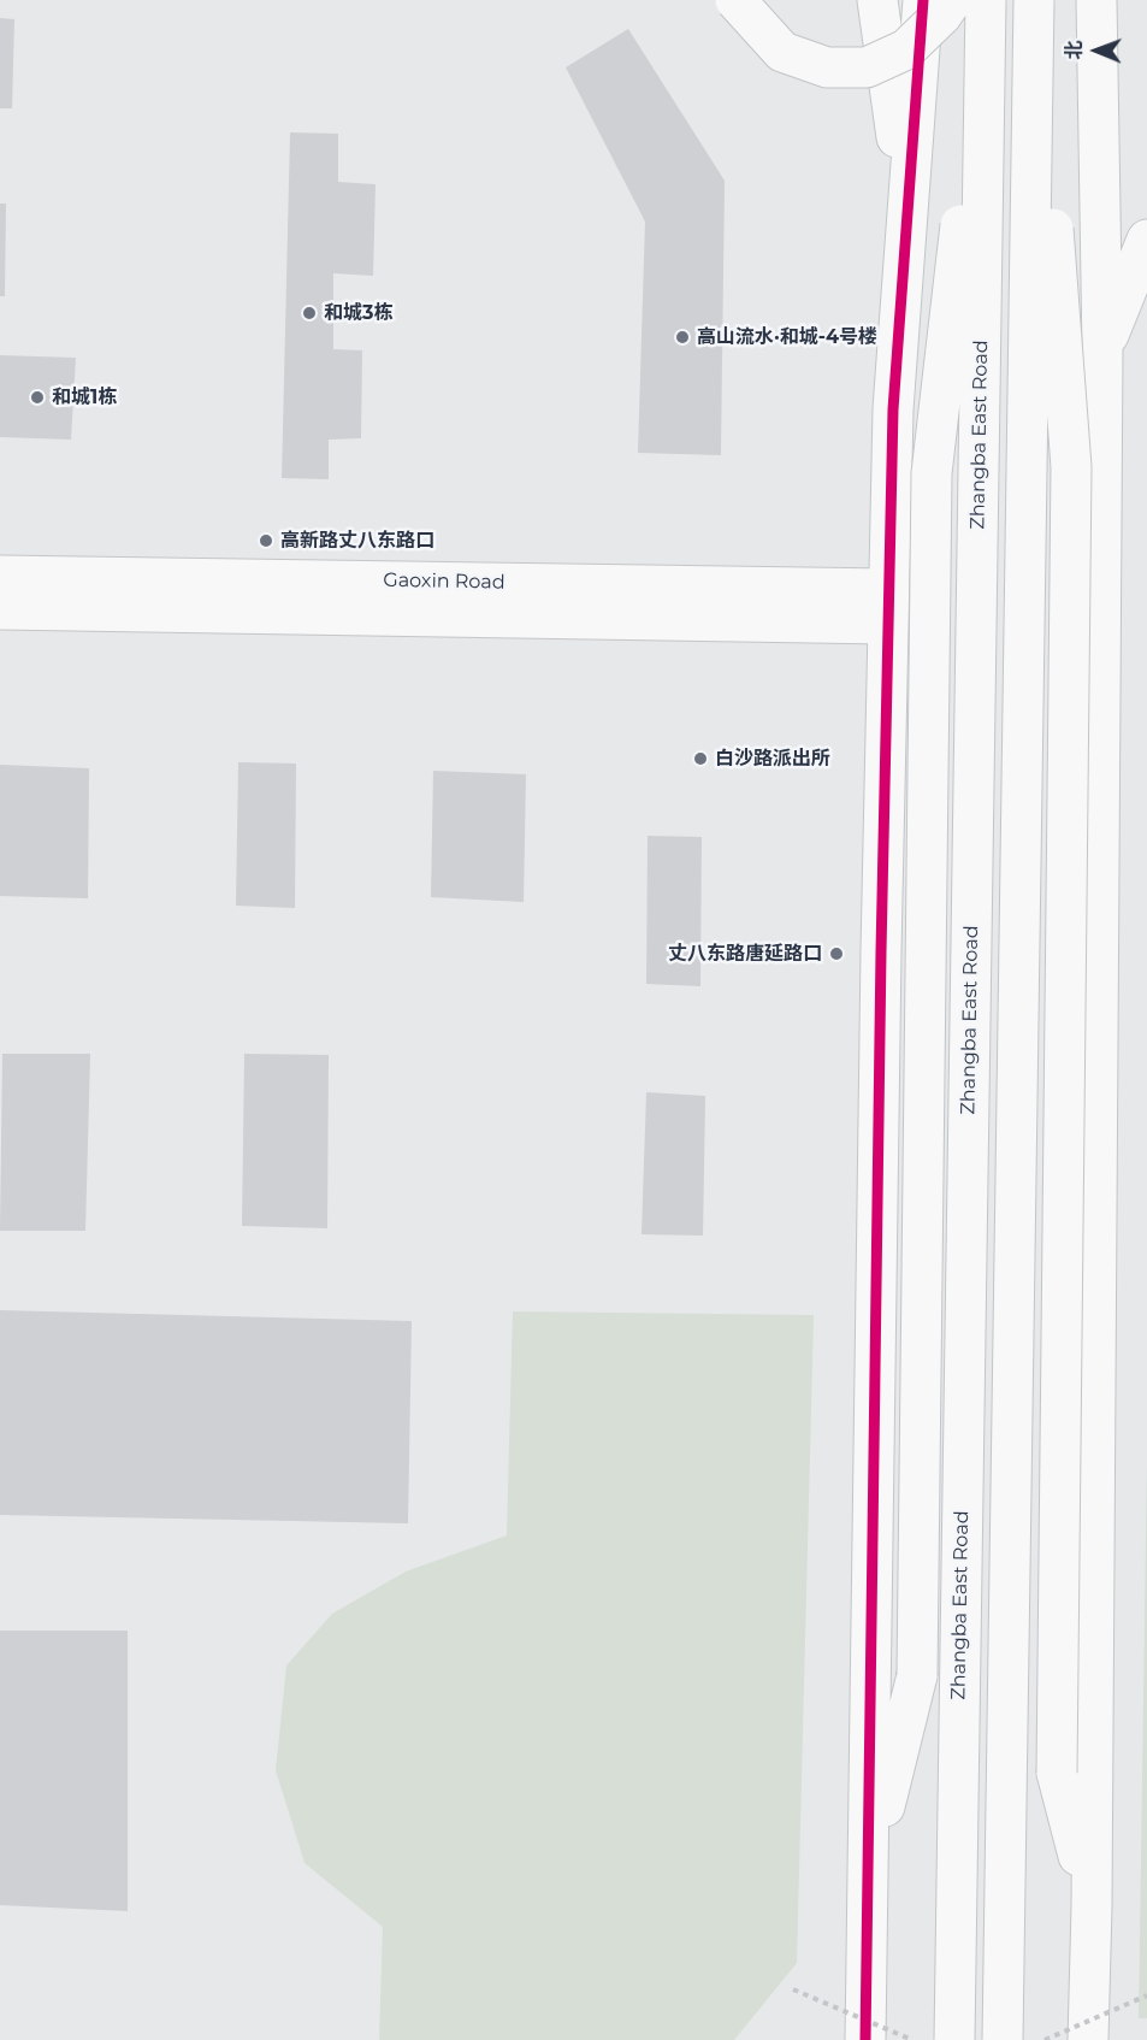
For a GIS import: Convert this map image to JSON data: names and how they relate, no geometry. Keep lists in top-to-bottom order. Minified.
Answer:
{"streets":{"main road":["Zhangba East Road","Gaoxin Road"]},"places":["和城3栋","高山流水·和城-4号楼","和城1栋","高新路丈八东路口","白沙路派出所","丈八东路唐延路口"],"north":"left"}
